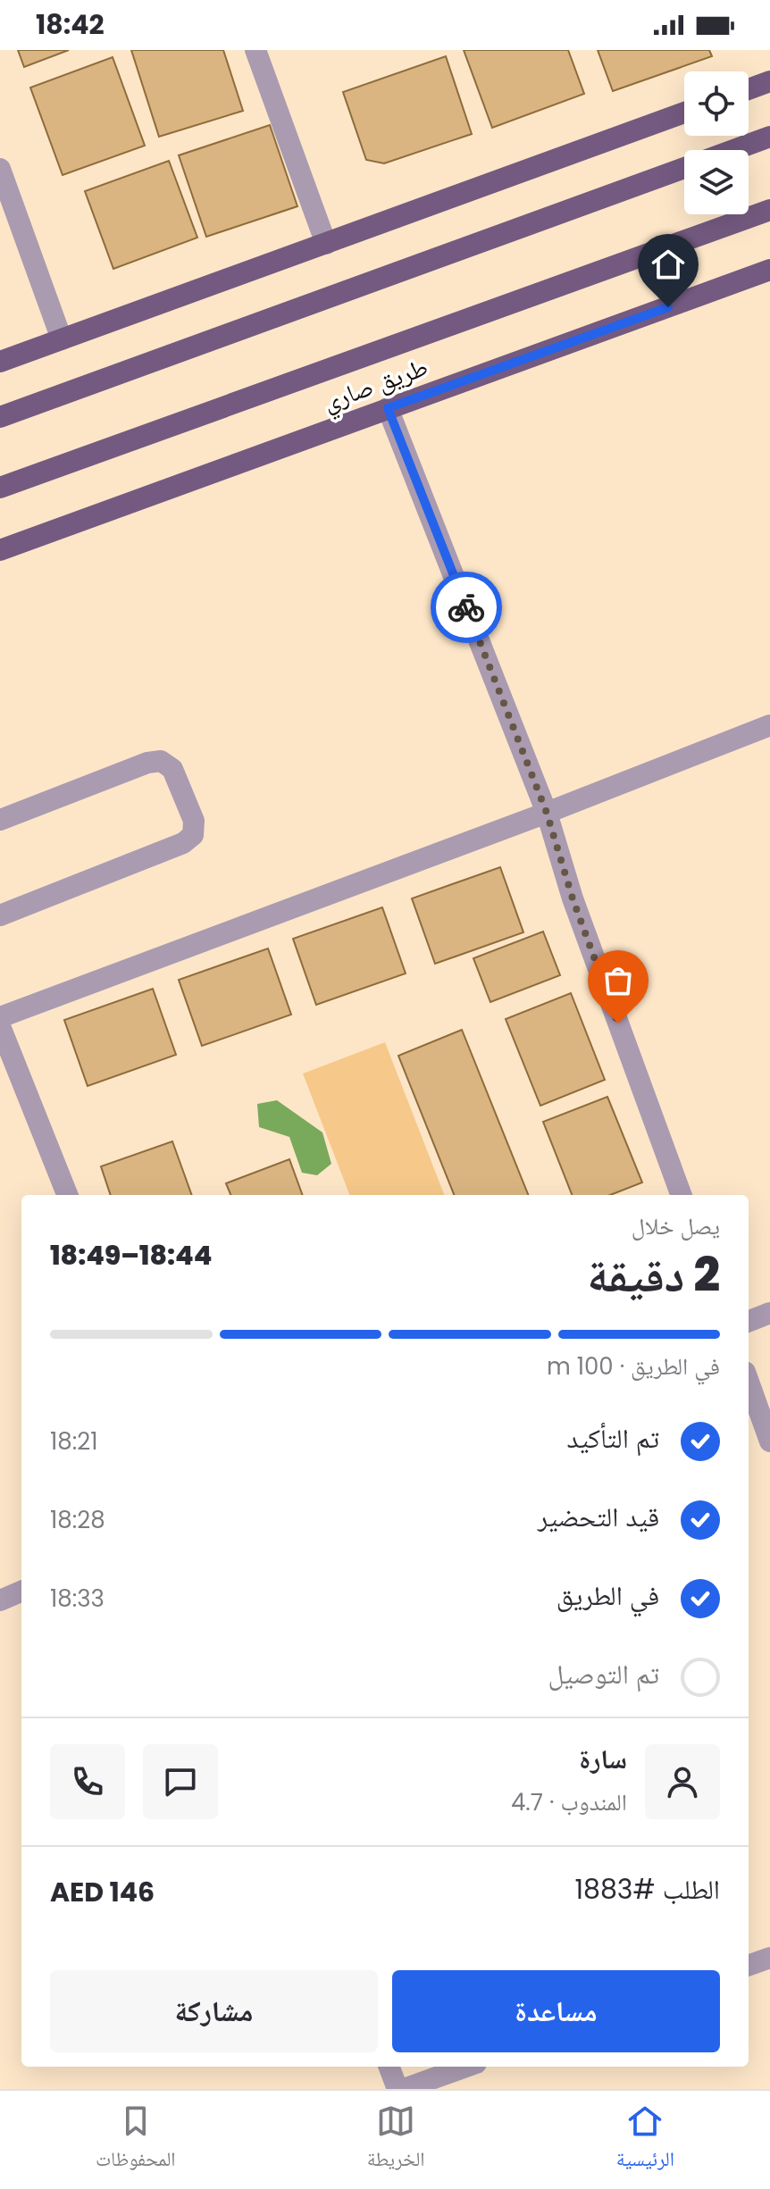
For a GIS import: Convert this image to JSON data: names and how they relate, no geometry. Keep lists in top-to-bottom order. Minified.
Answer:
{"streets":{"main road":["طريق صاري"]},"page":{"status":"18:42","heading":["2 دقيقة","يصل خلال","18:44–18:49"],"panel":["سارة","المندوب · 4.7","الطلب #1883","AED 146"],"bar":"في الطريق · 100 m","list":[["تم التأكيد","18:21"],["قيد التحضير","18:28"],["في الطريق","18:33"],"تم التوصيل"],"buttons":["مساعدة","مشاركة"],"tabs":["الرئيسية","الخريطة","المحفوظات"]}}
